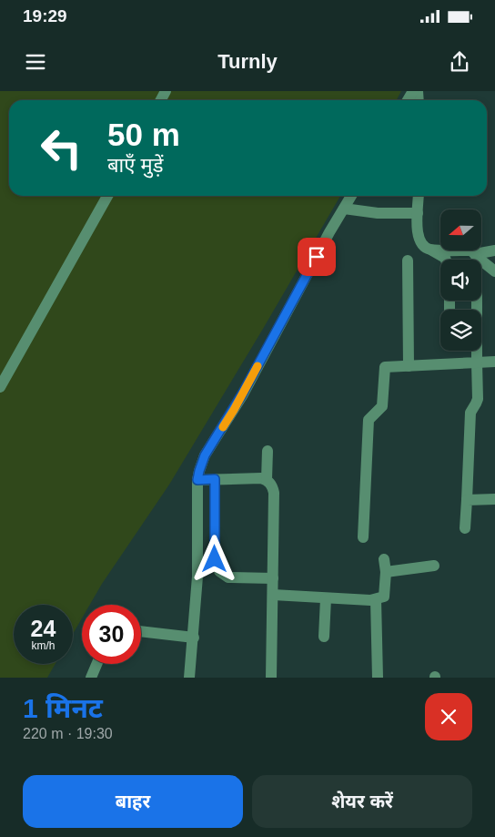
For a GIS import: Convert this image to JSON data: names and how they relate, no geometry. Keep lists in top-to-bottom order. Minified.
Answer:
{"north":"left","page":{"status":"19:29","header":"Turnly","turn":["50 m","बाएँ मुड़ें"],"speed":"24 km/h","limit":"30","heading":["1 मिनट","220 m · 19:30"],"buttons":["बाहर","शेयर करें"]}}
